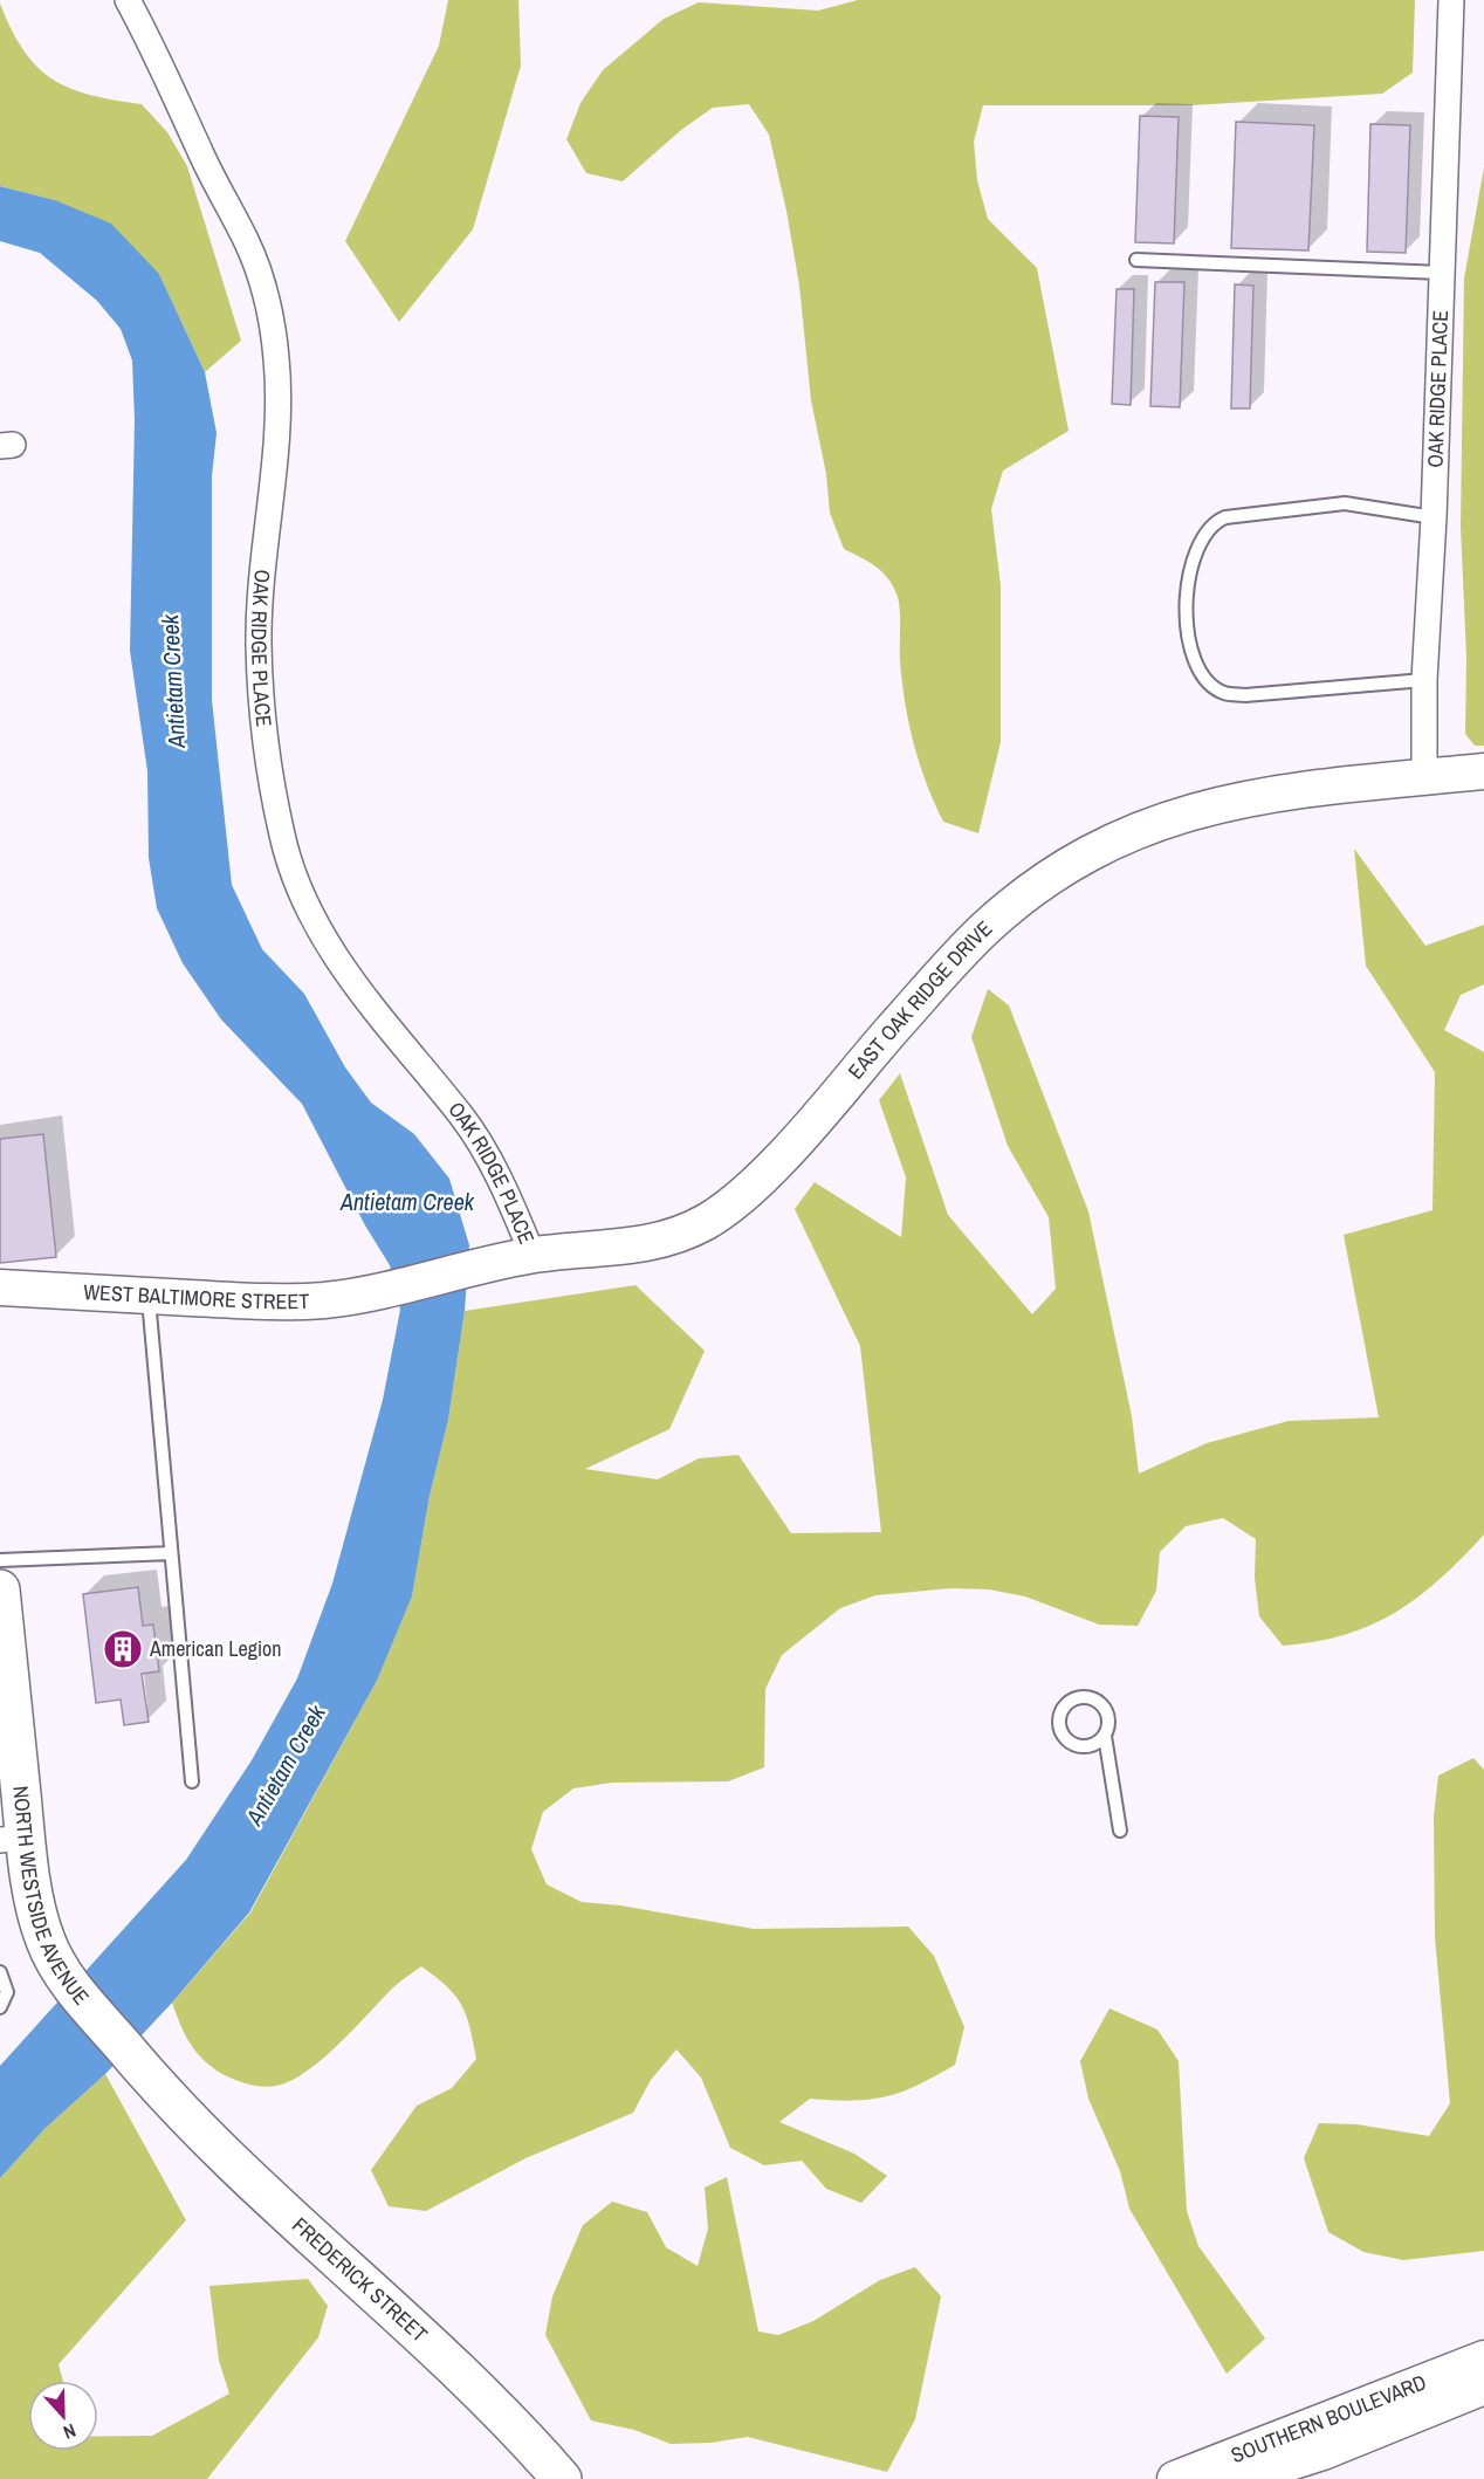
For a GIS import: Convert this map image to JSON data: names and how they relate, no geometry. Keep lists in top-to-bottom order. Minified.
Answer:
{"streets":{"main road":["NORTH WESTSIDE AVENUE","FREDERICK STREET"],"street":["OAK RIDGE PLACE","EAST OAK RIDGE DRIVE","WEST BALTIMORE STREET","SOUTHERN BOULEVARD"]},"crossings":[["OAK RIDGE PLACE","EAST OAK RIDGE DRIVE"],["EAST OAK RIDGE DRIVE","WEST BALTIMORE STREET"],["NORTH WESTSIDE AVENUE","FREDERICK STREET"]],"water":["Antietam Creek"],"places":{"building":["American Legion"]},"north":"bottom"}
